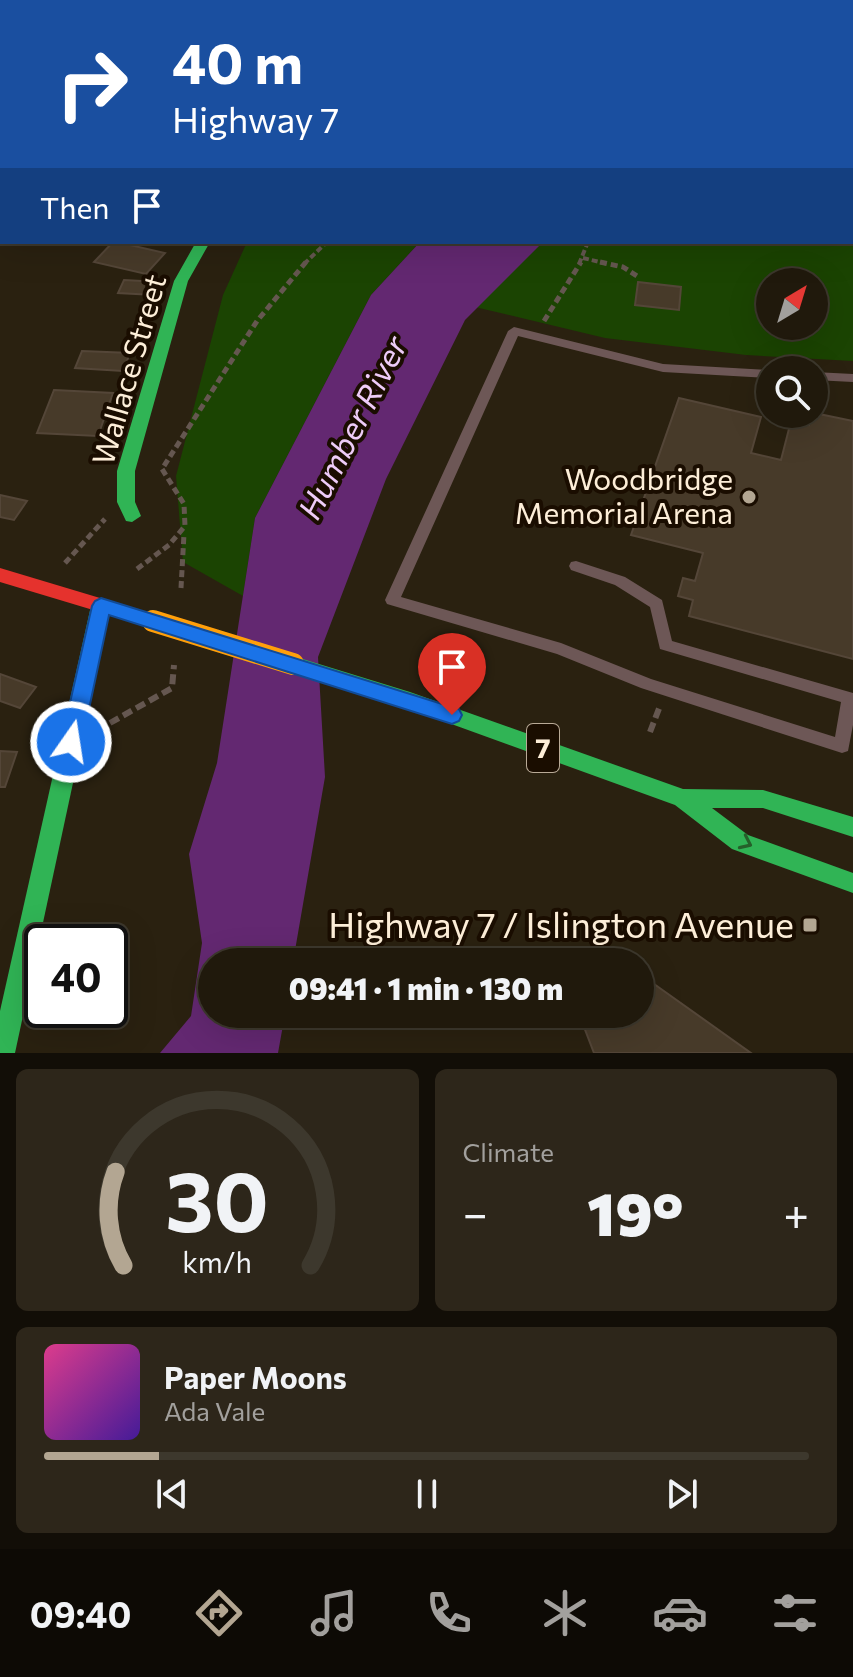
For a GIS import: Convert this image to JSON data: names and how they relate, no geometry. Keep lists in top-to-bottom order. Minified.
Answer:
{"streets":{"main road":["Wallace Street","7"]},"water":["Humber River"],"places":{"other":["Woodbridge Memorial Arena"],"transit":["Highway 7 / Islington Avenue"]},"north":"top right","page":{"turn":["40 m","Highway 7"],"then":"Then","limit":"40","trip":"09:41 · 1 min · 130 m","tile":"Climate","heat":["−","19°","+"],"song":["Paper Moons","Ada Vale"],"tabs":"09:40","gauge":["30","km/h"]}}
